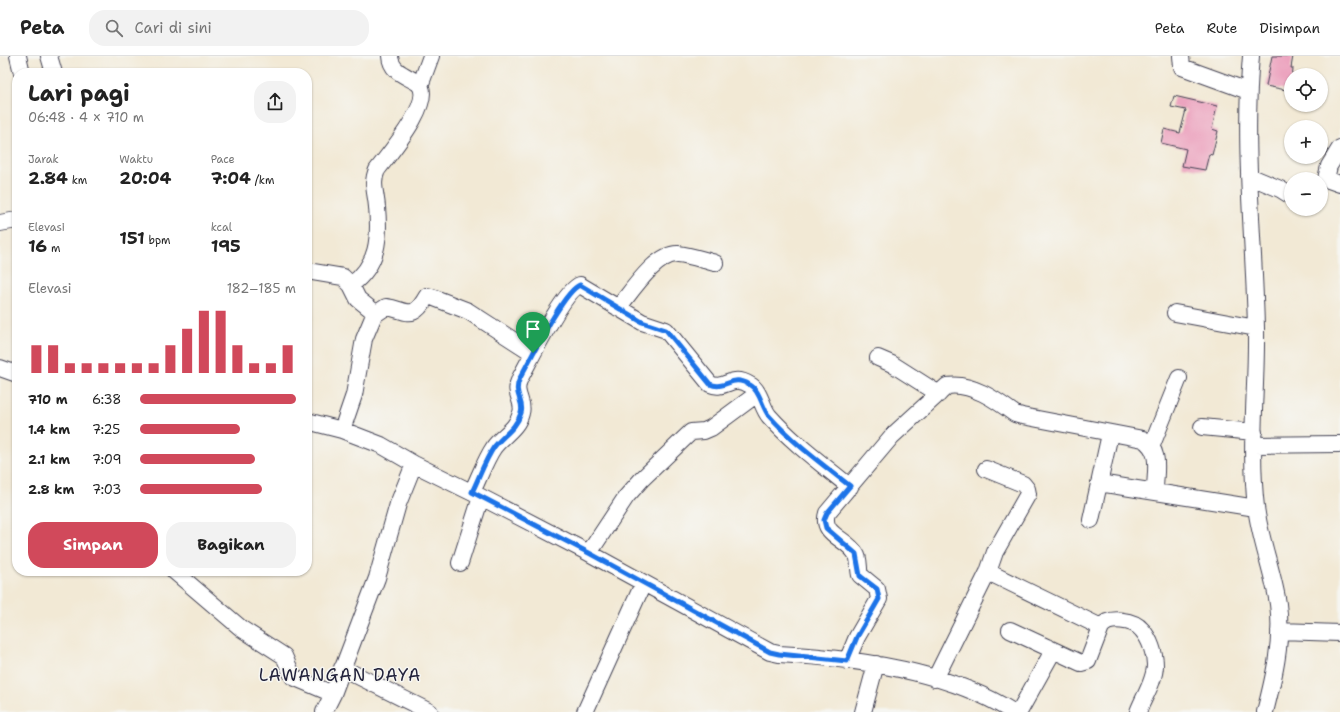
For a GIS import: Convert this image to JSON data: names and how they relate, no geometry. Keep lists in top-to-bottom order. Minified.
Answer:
{"districts":["LAWANGAN DAYA"],"page":{"header":"Peta","search":"Cari di sini","nav":["Peta","Rute","Disimpan"],"map_buttons":["+","−"],"heading":["Lari pagi","06:48 · 4 × 710 m"],"stats":[["Jarak","2.84 km"],["Waktu","20:04"],["Pace","7:04 /km"],["Elevasi","16 m"],["151 bpm"],["kcal","195"]],"chart":["Elevasi","182–185 m"],"list":[{"name":"710 m","note":"6:38"},{"name":"1.4 km","note":"7:25"},{"name":"2.1 km","note":"7:09"},{"name":"2.8 km","note":"7:03"}],"buttons":["Simpan","Bagikan"]}}
